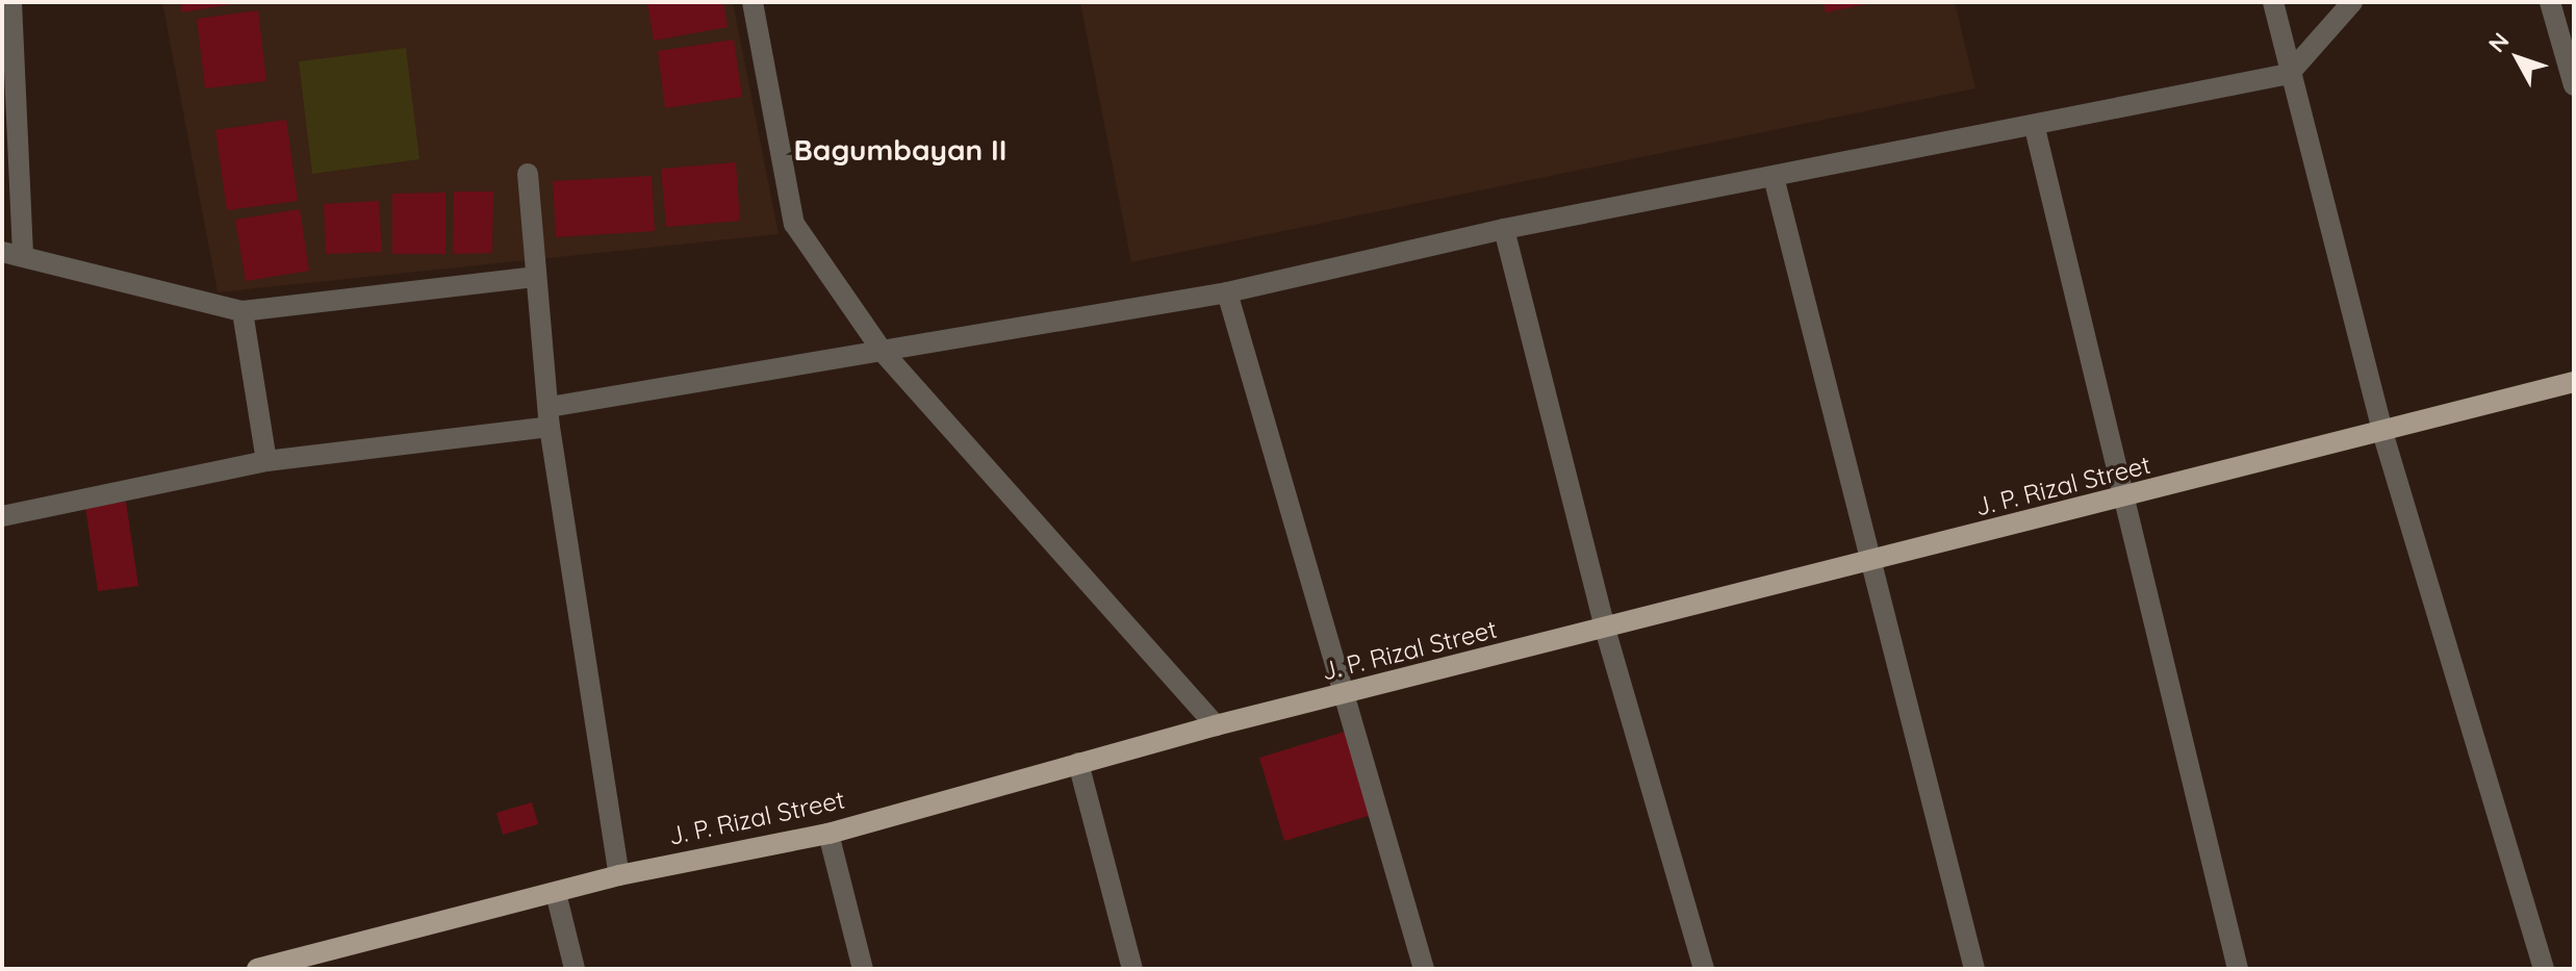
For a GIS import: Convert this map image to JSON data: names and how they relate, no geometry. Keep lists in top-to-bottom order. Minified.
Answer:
{"streets":{"main road":["J. P. Rizal Street"]},"districts":["Bagumbayan II"],"north":"top left"}
